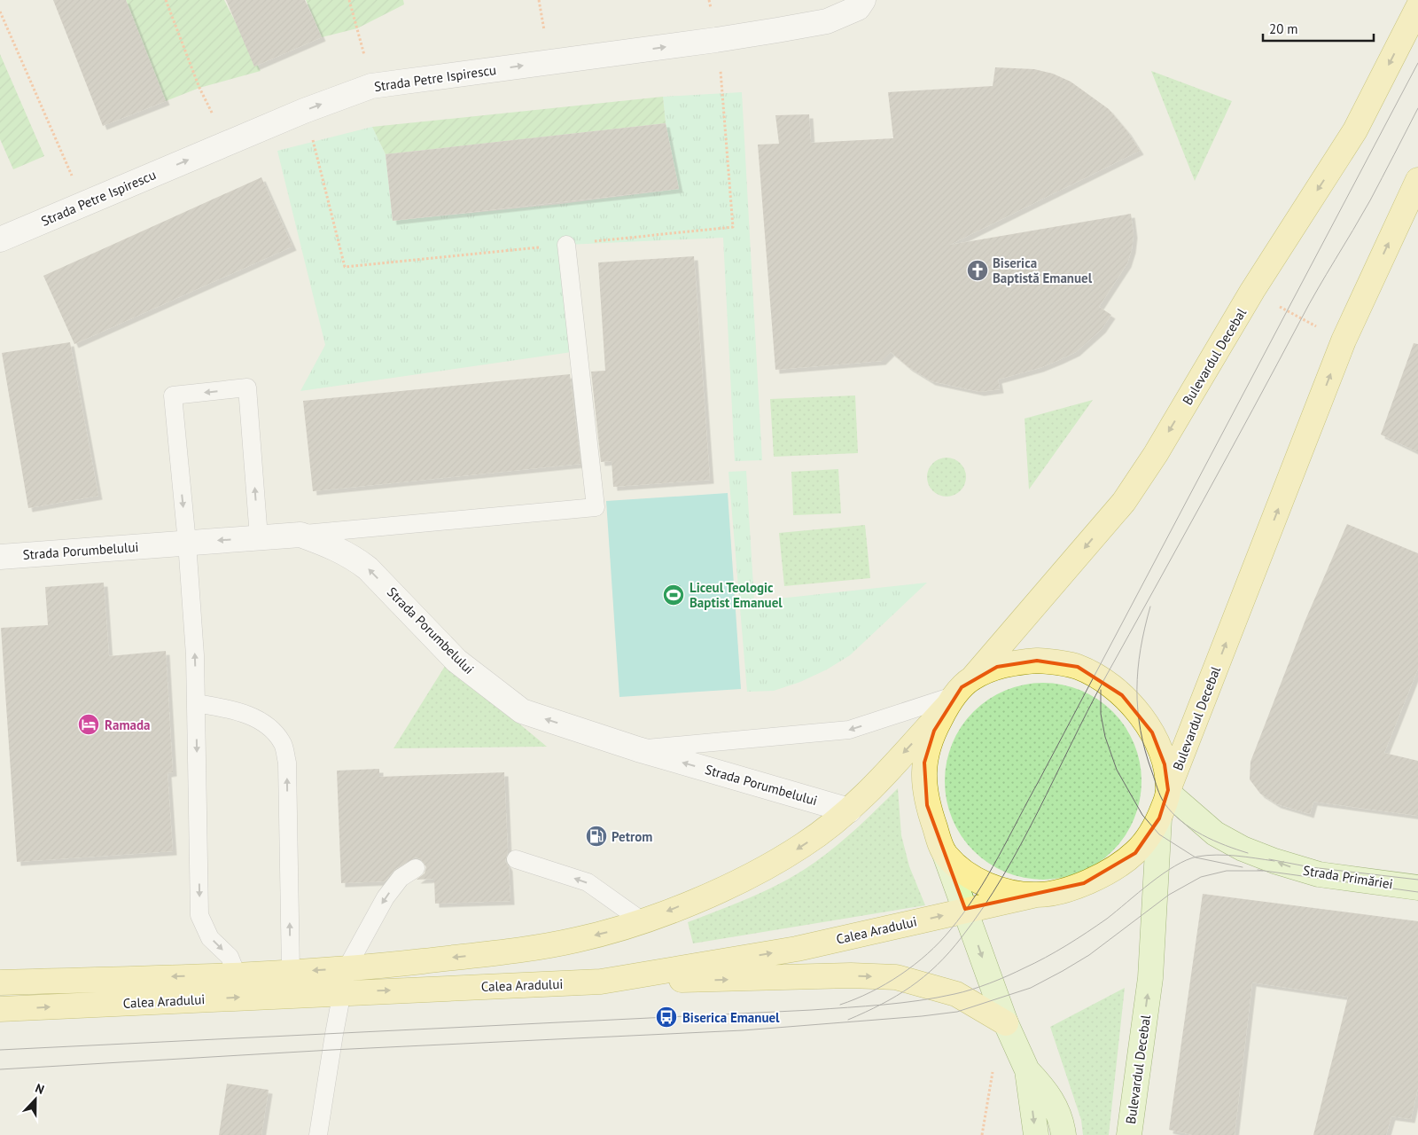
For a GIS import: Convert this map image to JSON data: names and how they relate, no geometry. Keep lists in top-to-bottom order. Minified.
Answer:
{"streets":{"main road":["Bulevardul Decebal","Strada Primăriei","Calea Aradului"],"street":["Strada Petre Ispirescu","Strada Porumbelului"]},"crossings":[["Bulevardul Decebal","Strada Primăriei"],["Bulevardul Decebal","Calea Aradului"],["Strada Porumbelului","Calea Aradului"]],"one_way":["Strada Petre Ispirescu","Strada Porumbelului","Strada Primăriei"],"places":{"church":["Biserica Baptistă Emanuel"],"sports":["Liceul Teologic Baptist Emanuel"],"hotel":["Ramada"],"fuel station":["Petrom"],"bus stop":["Biserica Emanuel"]},"scale_bar":"20 m","north":"top"}
